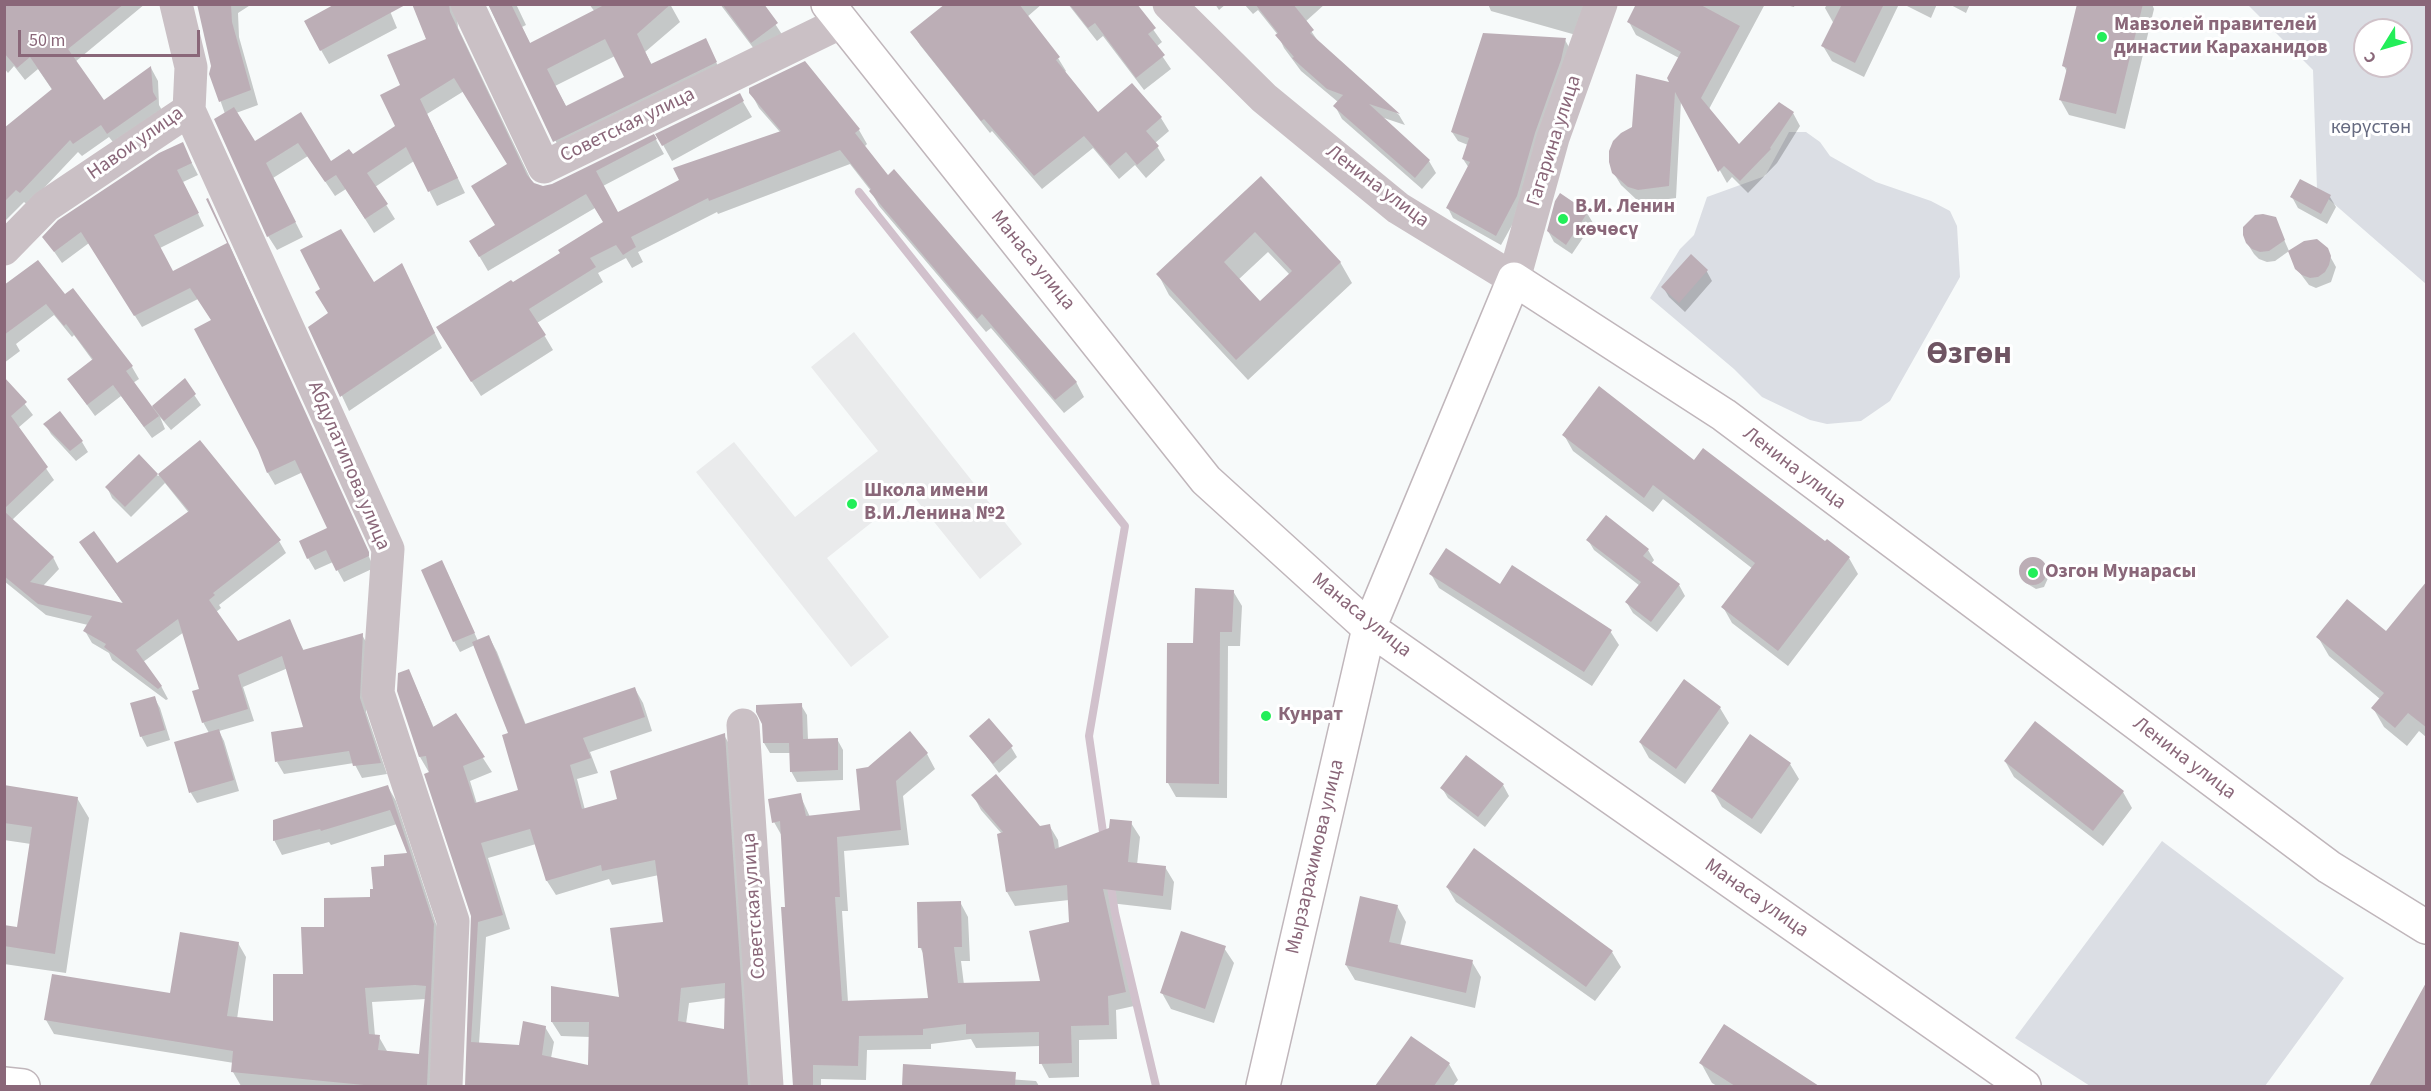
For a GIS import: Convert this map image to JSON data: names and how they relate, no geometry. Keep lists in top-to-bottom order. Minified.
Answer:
{"streets":{"main road":["Ленина улица","Манаса улица","Мырзарахимова улица"],"street":["Советская улица","Гагарина улица","Навои улица","Абдулатипова улица"]},"crossings":[["Советская улица","Манаса улица"],["Гагарина улица","Ленина улица"],["Гагарина улица","Мырзарахимова улица"],["Навои улица","Абдулатипова улица"],["Ленина улица","Мырзарахимова улица"],["Манаса улица","Мырзарахимова улица"]],"districts":["Өзгөн"],"parks":["көрүстөн"],"places":["Мавзолей правителей династии Караханидов","В.И. Ленин көчөсү","Школа имени В.И.Ленина №2","Озгон Мунарасы","Кунрат"],"scale_bar":"50 m","north":"bottom left"}
